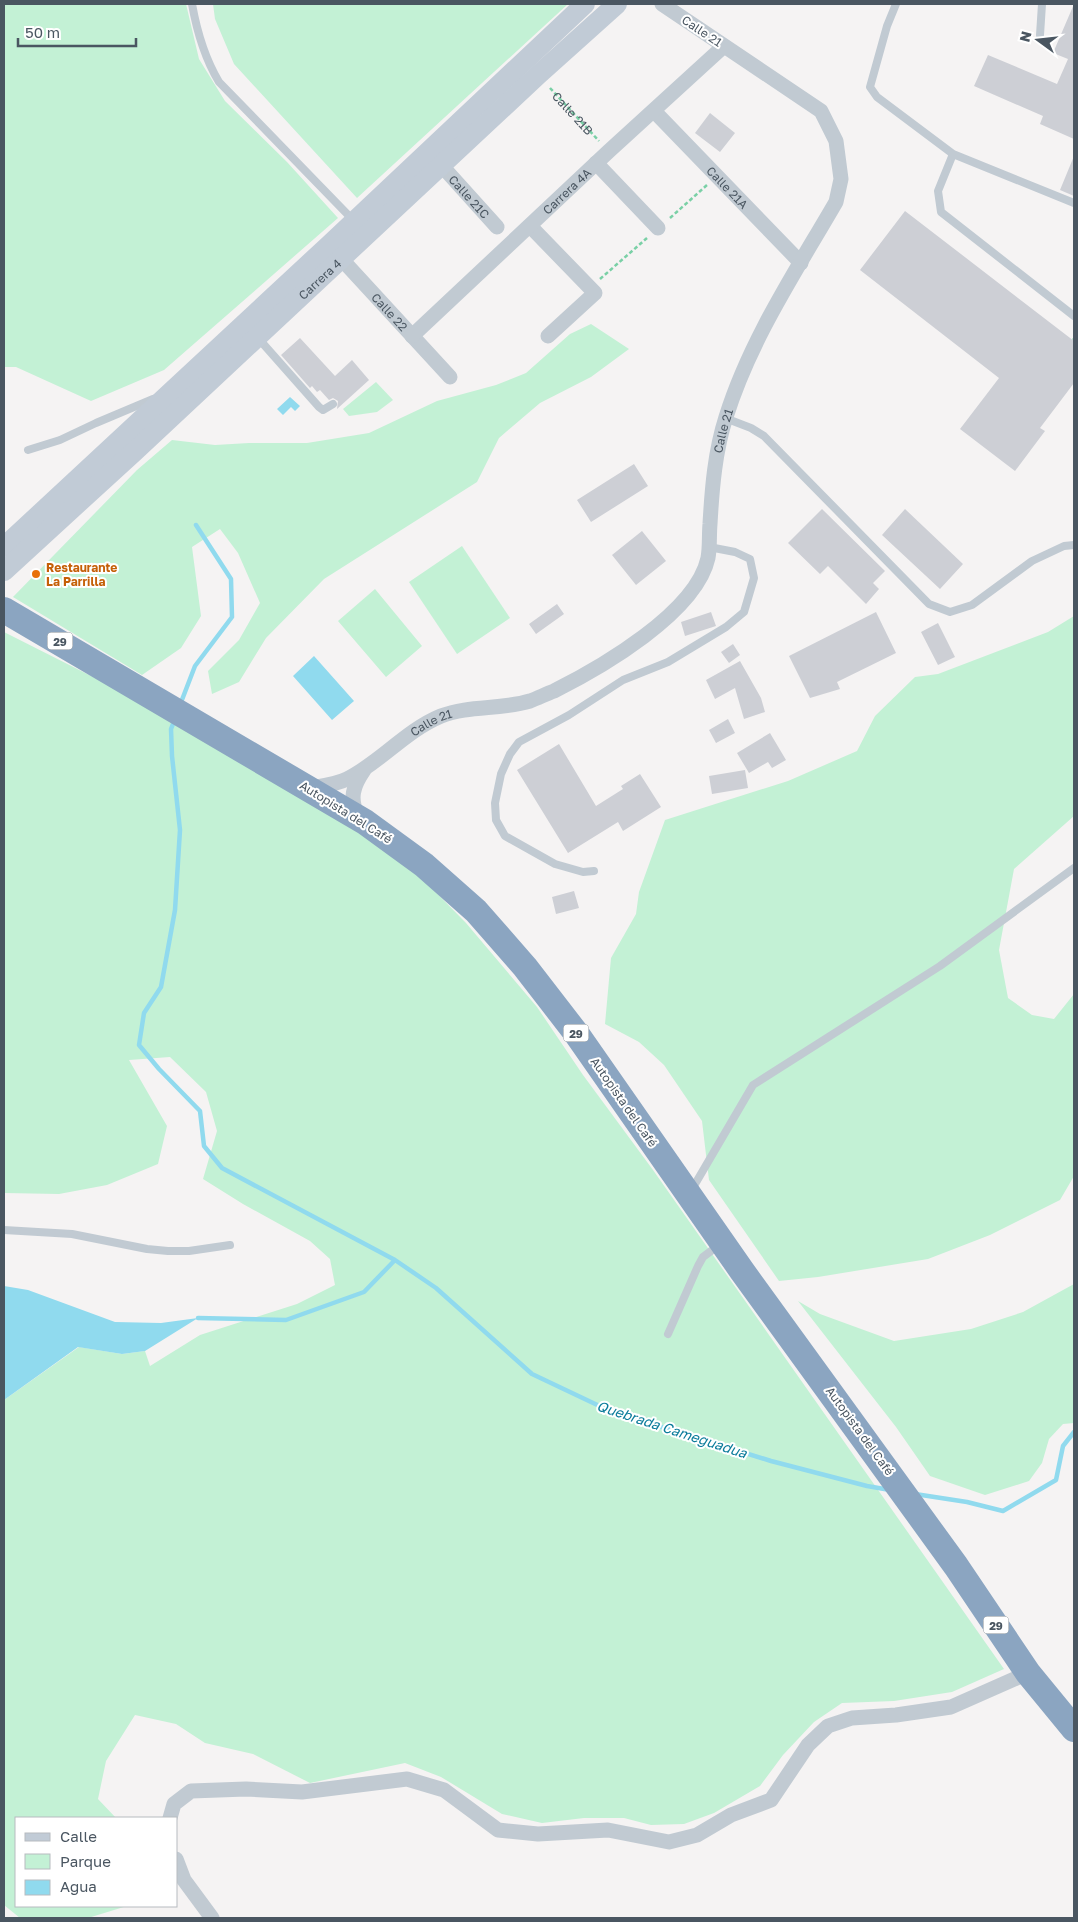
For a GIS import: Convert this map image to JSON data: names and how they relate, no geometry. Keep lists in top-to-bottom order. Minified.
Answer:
{"streets":{"highway":["29","Autopista del Café"],"main road":["Carrera 4"],"street":["Calle 21","Calle 21A","Carrera 4A","Calle 21C","Calle 22"],"path":["Calle 21B"]},"crossings":[["Calle 21","Calle 21A"],["Calle 21","Carrera 4A"],["Calle 21","Autopista del Café"],["Calle 21B","Carrera 4A"],["Calle 21B","Carrera 4"],["Calle 21A","Carrera 4A"],["Carrera 4A","Calle 22"],["Calle 21C","Carrera 4"],["Carrera 4","Calle 22"]],"water":["Quebrada Cameguadua"],"places":["Restaurante La Parrilla"],"legend":["Calle","Parque","Agua"],"scale_bar":"50 m","north":"left"}
